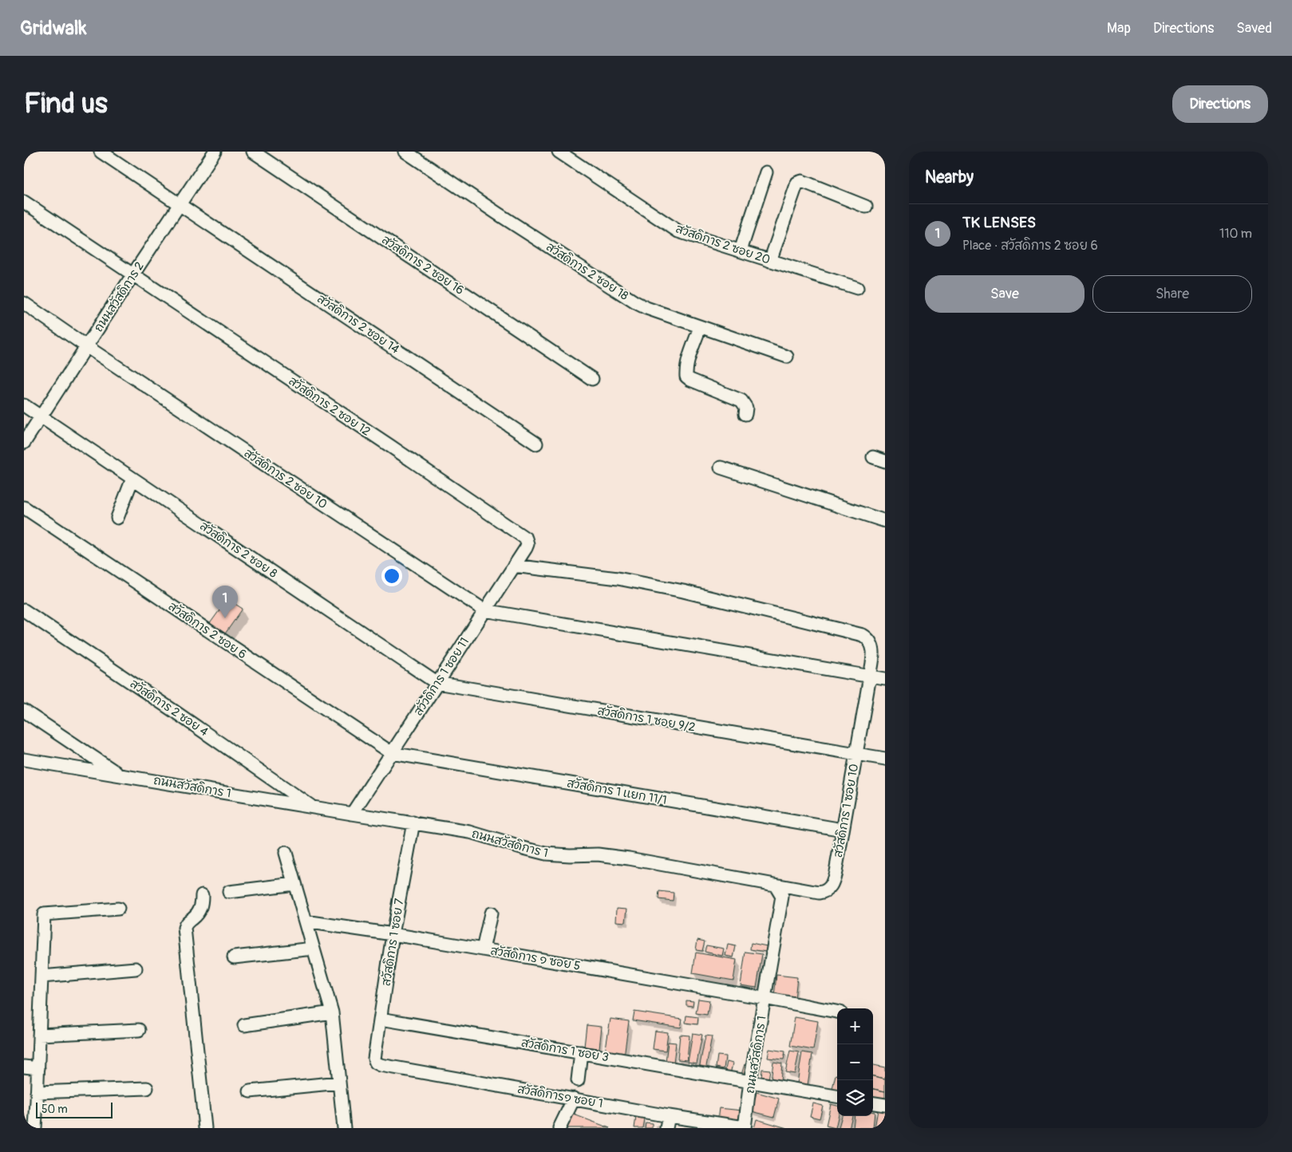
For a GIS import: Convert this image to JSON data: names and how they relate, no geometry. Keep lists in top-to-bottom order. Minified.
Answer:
{"streets":{"street":["สวัสดิการ 2 ซอย 20","สวัสดิการ 2 ซอย 16","สวัสดิการ 2 ซอย 18","ถนนสวัสดิการ 2","สวัสดิการ 2 ซอย 14","สวัสดิการ 2 ซอย 12","สวัสดิการ 2 ซอย 10","สวัสดิการ 2 ซอย 8","สวัสดิการ 2 ซอย 6","สวัวดิการ 1 ซอย 11","สวัสดิการ 2 ซอย 4","สวัสดิการ 1 ซอย 9/2","ถนนสวัสดิการ 1","สวัสดิการ 1 แยก 11/1","สวัสดิการ 1 ซอย 10","สวัสดิการ 1 ซอย 7","สวัสดิการ ๑ ซอย 5","สวัสดิการ 1 ซอย 3","สวัสดิการ๑ ซอย 1"]},"crossings":[["ถนนสวัสดิการ 2","สวัสดิการ 2 ซอย 14"],["ถนนสวัสดิการ 2","สวัสดิการ 2 ซอย 12"],["ถนนสวัสดิการ 2","สวัสดิการ 2 ซอย 10"],["ถนนสวัสดิการ 2","สวัสดิการ 2 ซอย 8"],["สวัสดิการ 2 ซอย 12","สวัวดิการ 1 ซอย 11"],["สวัสดิการ 2 ซอย 10","สวัวดิการ 1 ซอย 11"],["สวัสดิการ 2 ซอย 8","สวัวดิการ 1 ซอย 11"],["สวัสดิการ 2 ซอย 8","สวัสดิการ 1 ซอย 9/2"],["สวัสดิการ 2 ซอย 6","สวัวดิการ 1 ซอย 11"],["สวัสดิการ 2 ซอย 6","สวัสดิการ 1 แยก 11/1"],["สวัวดิการ 1 ซอย 11","สวัสดิการ 1 ซอย 9/2"],["สวัวดิการ 1 ซอย 11","ถนนสวัสดิการ 1"],["สวัวดิการ 1 ซอย 11","สวัสดิการ 1 แยก 11/1"],["สวัวดิการ 1 ซอย 11","สวัสดิการ 1 ซอย 10"],["สวัสดิการ 2 ซอย 4","ถนนสวัสดิการ 1"],["สวัสดิการ 1 ซอย 9/2","สวัสดิการ 1 ซอย 10"],["ถนนสวัสดิการ 1","สวัสดิการ 1 ซอย 10"],["ถนนสวัสดิการ 1","สวัสดิการ 1 ซอย 7"],["ถนนสวัสดิการ 1","สวัสดิการ ๑ ซอย 5"],["ถนนสวัสดิการ 1","สวัสดิการ 1 ซอย 3"],["ถนนสวัสดิการ 1","สวัสดิการ๑ ซอย 1"],["สวัสดิการ 1 แยก 11/1","สวัสดิการ 1 ซอย 10"],["สวัสดิการ 1 ซอย 7","สวัสดิการ ๑ ซอย 5"],["สวัสดิการ 1 ซอย 7","สวัสดิการ 1 ซอย 3"],["สวัสดิการ 1 ซอย 7","สวัสดิการ๑ ซอย 1"]],"scale_bar":"50 m","page":{"header":"Gridwalk","nav":["Map","Directions","Saved"],"buttons":["Directions",["Save","Share"]],"title":"Find us","heading":"Nearby","list":[{"mark":"1","name":"TK LENSES","note":"Place · สวัสดิการ 2 ซอย 6","value":"110 m"}],"pins":"1","map_buttons":["+","−"],"scale":"50 m"}}
